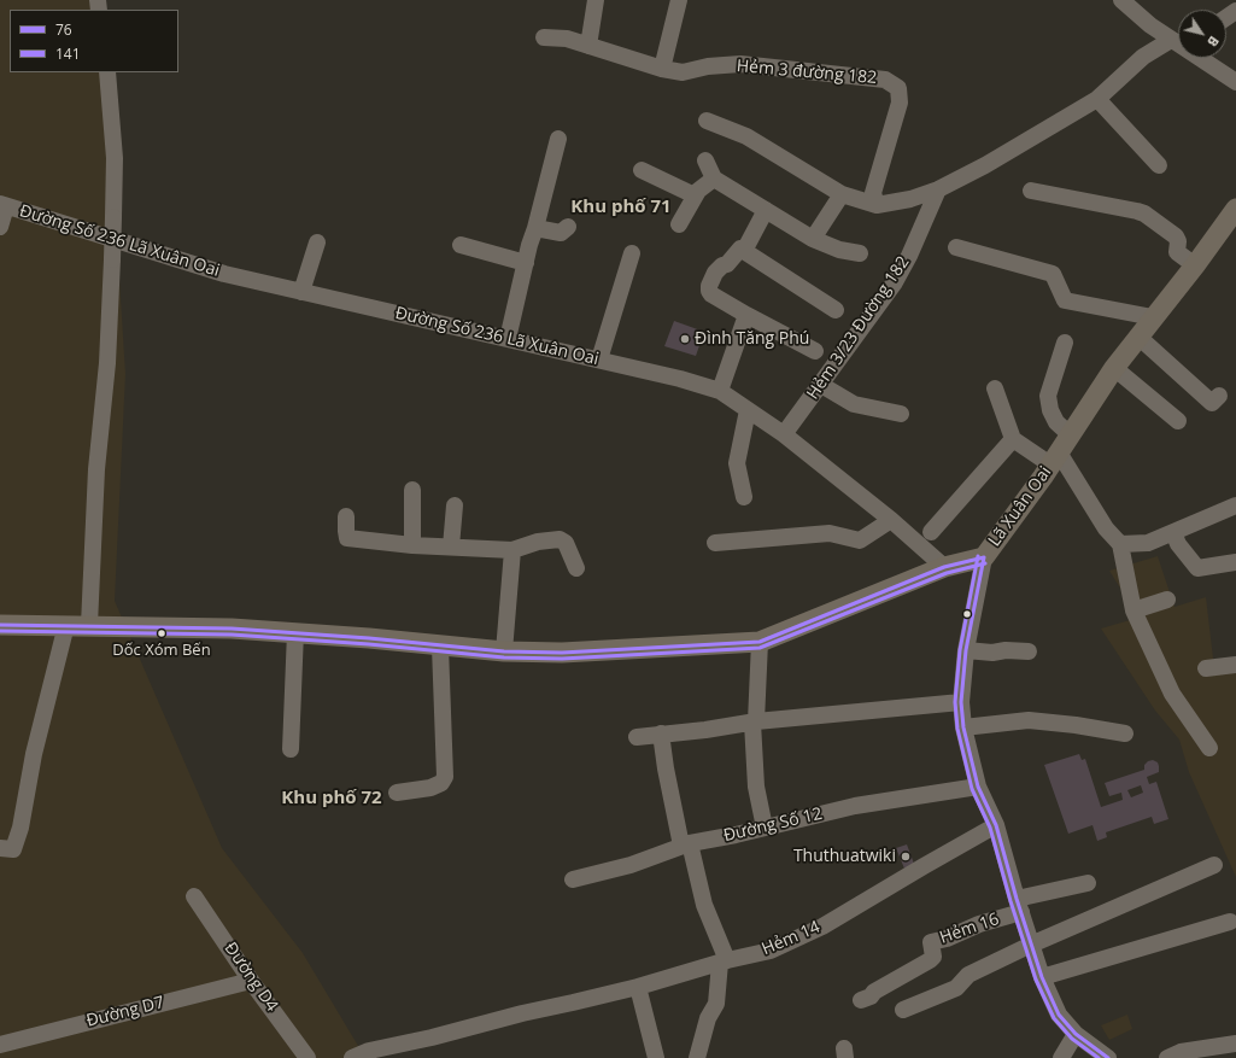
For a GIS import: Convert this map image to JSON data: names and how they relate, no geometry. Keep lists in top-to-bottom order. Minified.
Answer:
{"streets":{"main road":["Lã Xuân Oai"],"street":["Hẻm 3 đường 182","Đường Số 236 Lã Xuân Oai","Hẻm 3/23 Đường 182","Đường Số 12","Hẻm 16","Hẻm 14","Đường D4","Đường D7"]},"crossings":[["Đường Số 236 Lã Xuân Oai","Hẻm 3/23 Đường 182"],["Đường Số 236 Lã Xuân Oai","Lã Xuân Oai"],["Đường D4","Đường D7"]],"districts":["Khu phố 71","Khu phố 72"],"places":["Đình Tăng Phú","Dốc Xóm Bến","Thuthuatwiki"],"lines":["transit line 141","transit line 76"],"legend":["76","141"],"north":"bottom right"}
